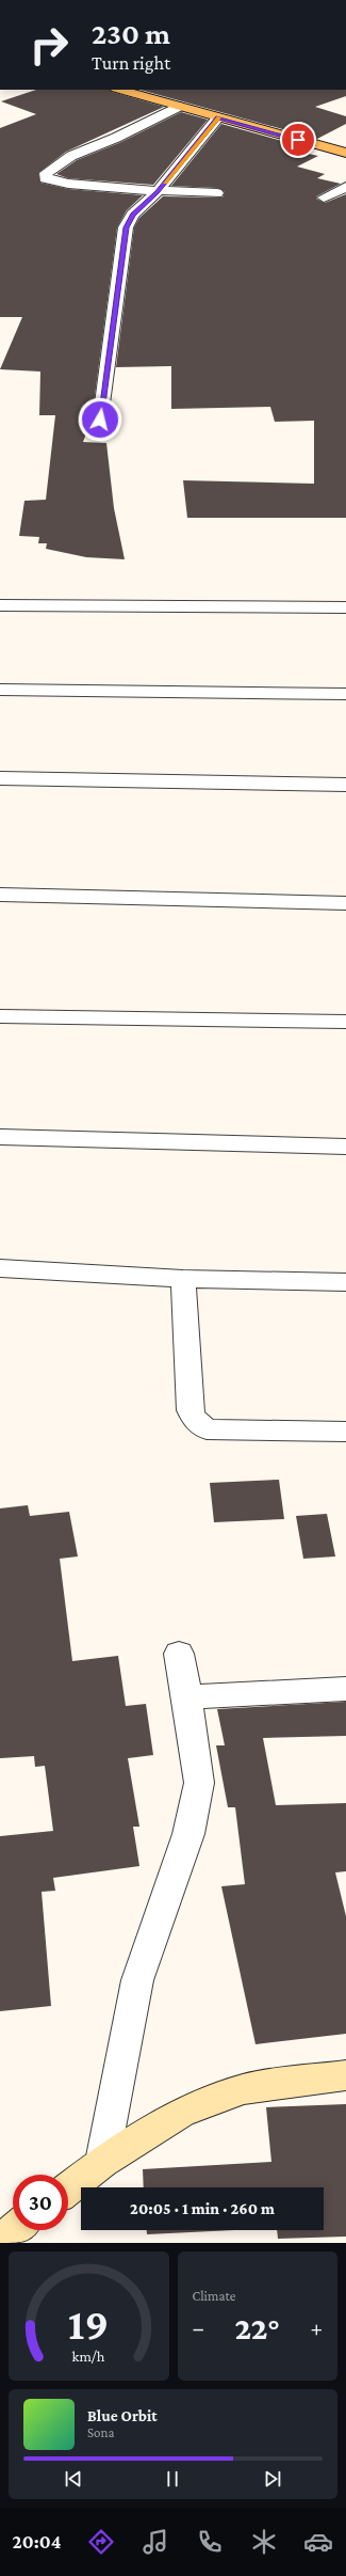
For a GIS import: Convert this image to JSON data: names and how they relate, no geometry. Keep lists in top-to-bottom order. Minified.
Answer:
{"page":{"turn":["230 m","Turn right"],"limit":"30","trip":"20:05 · 1 min · 260 m","tile":"Climate","heat":["−","22°","+"],"song":["Blue Orbit","Sona"],"tabs":"20:04","gauge":["19","km/h"]}}
